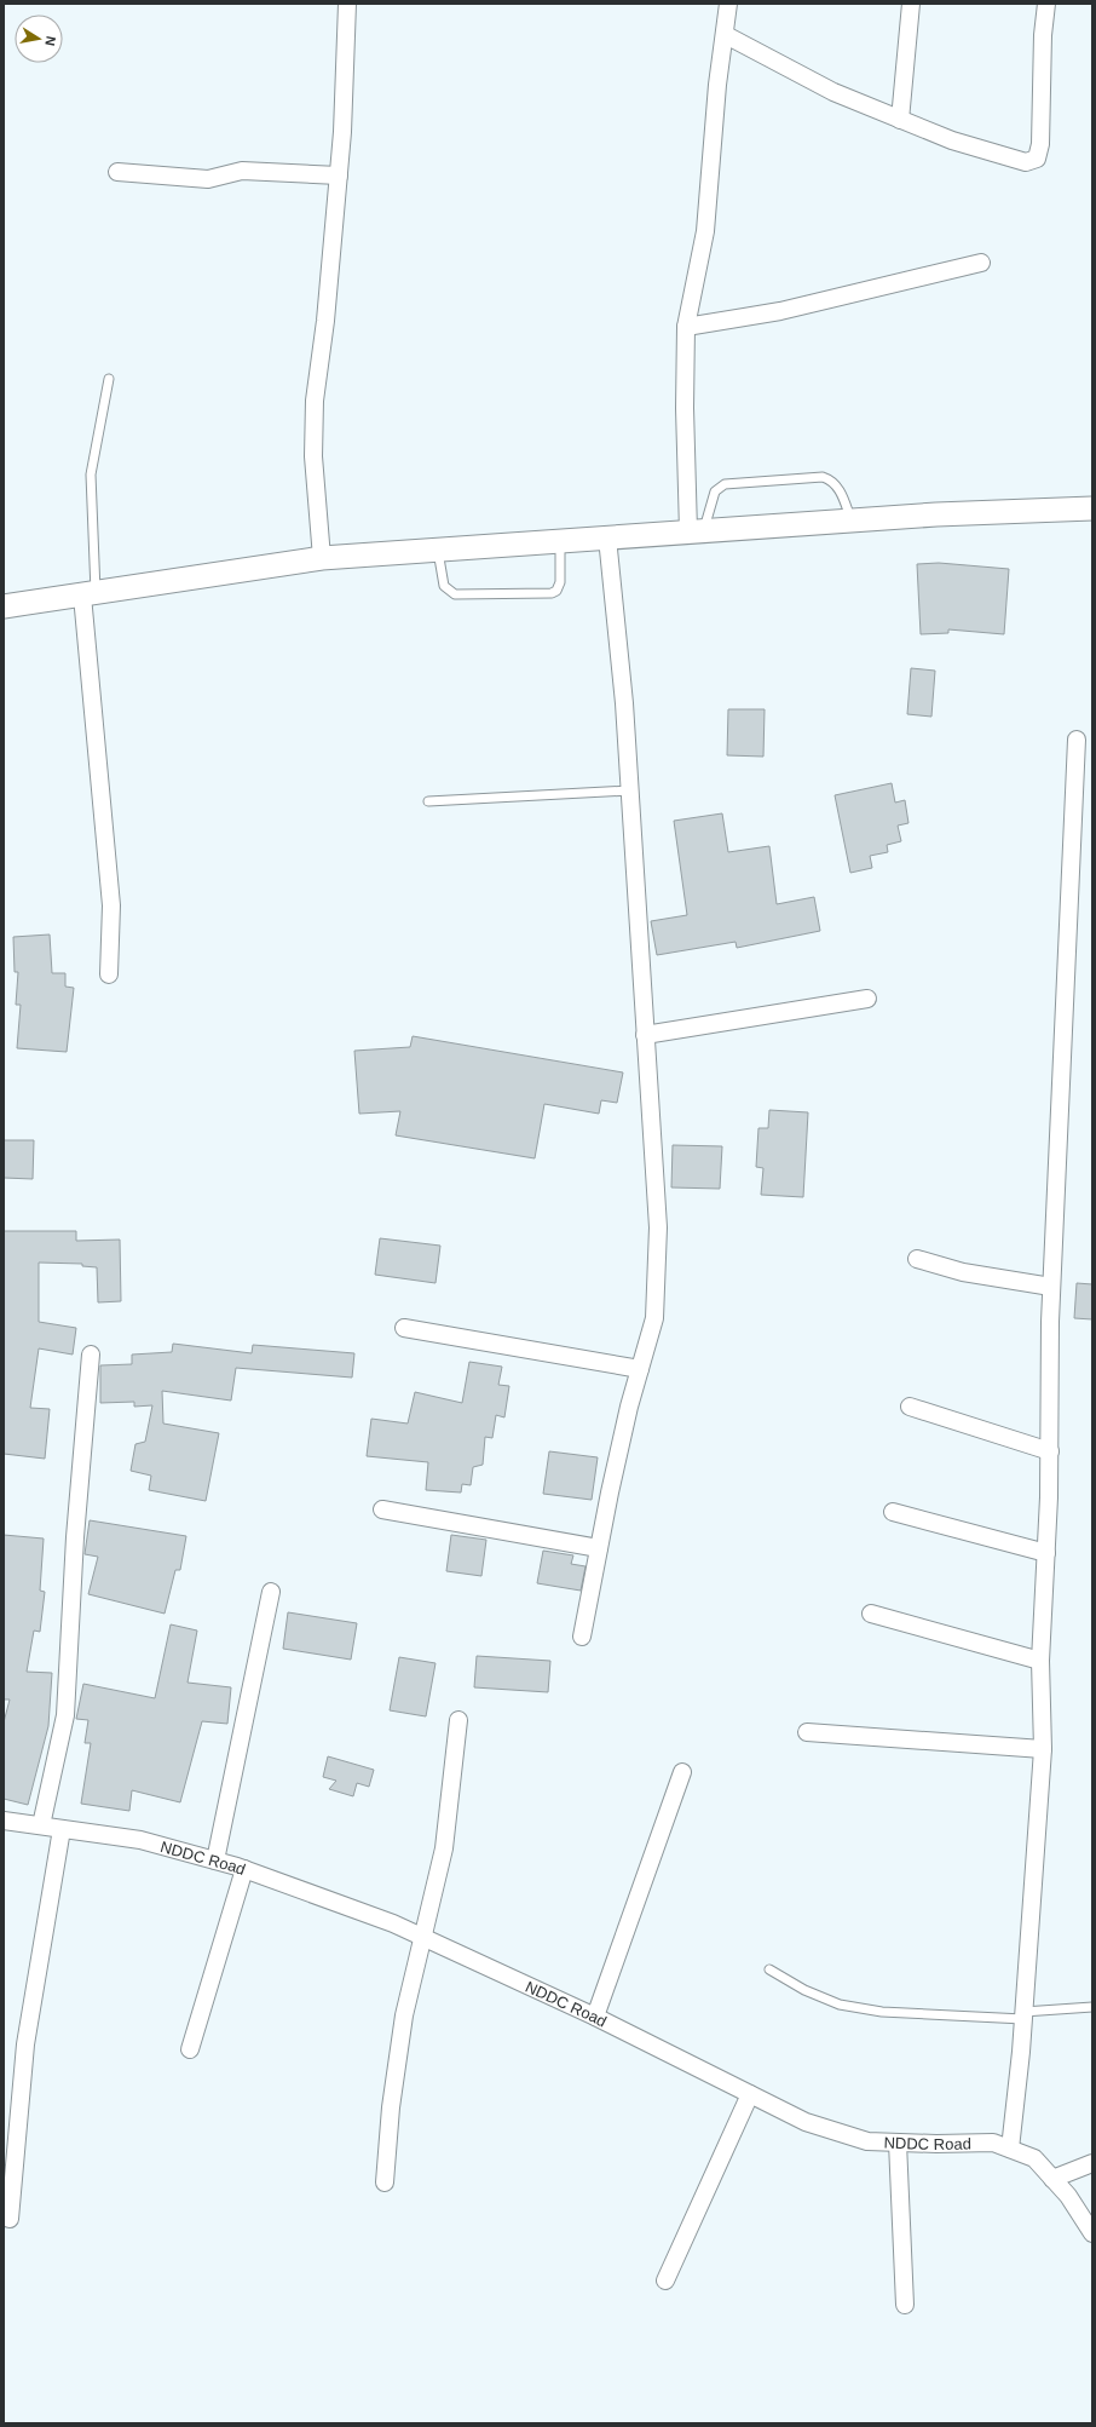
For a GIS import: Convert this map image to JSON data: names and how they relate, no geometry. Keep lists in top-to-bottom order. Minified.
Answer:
{"streets":{"street":["NDDC Road"]},"north":"right"}
